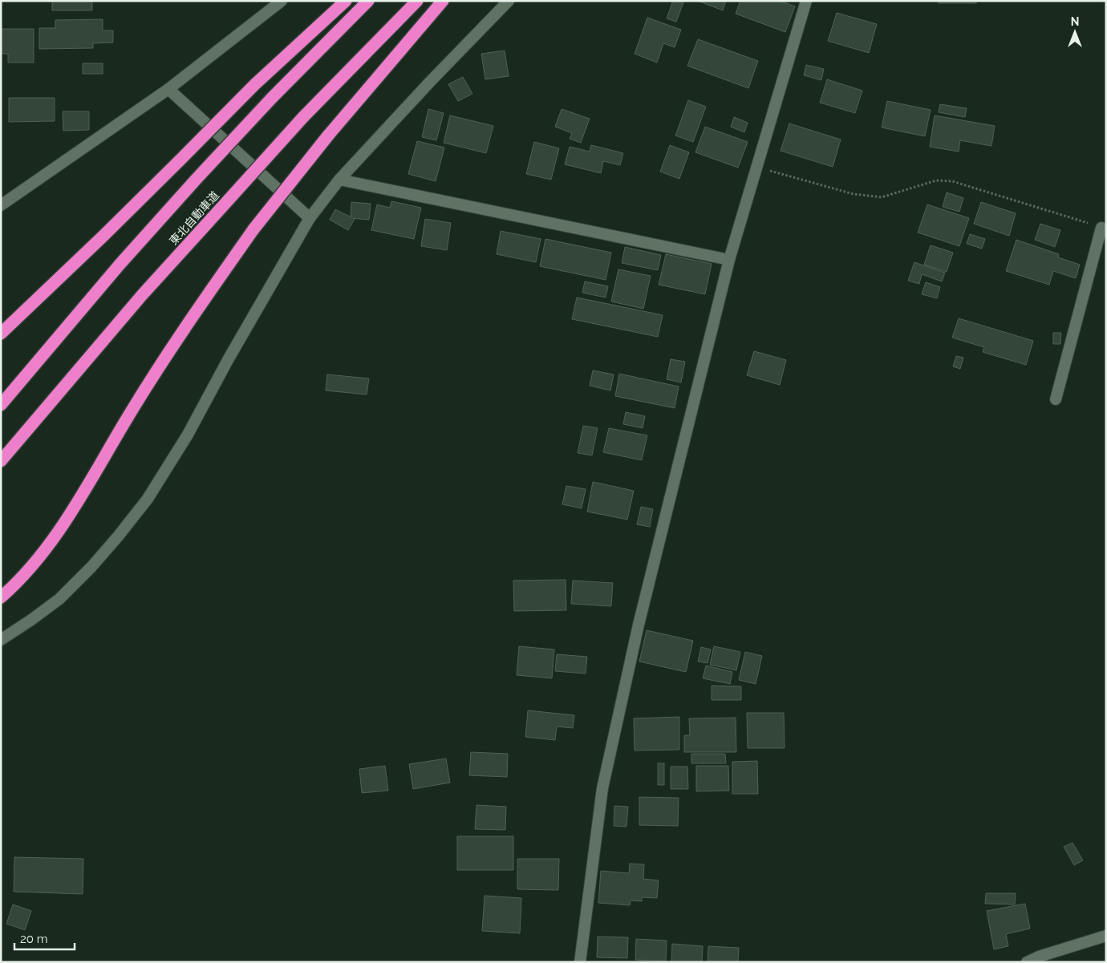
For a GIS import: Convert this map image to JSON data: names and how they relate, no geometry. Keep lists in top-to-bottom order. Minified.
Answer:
{"streets":{"highway":["東北自動車道"]},"scale_bar":"20 m","north":"top"}
